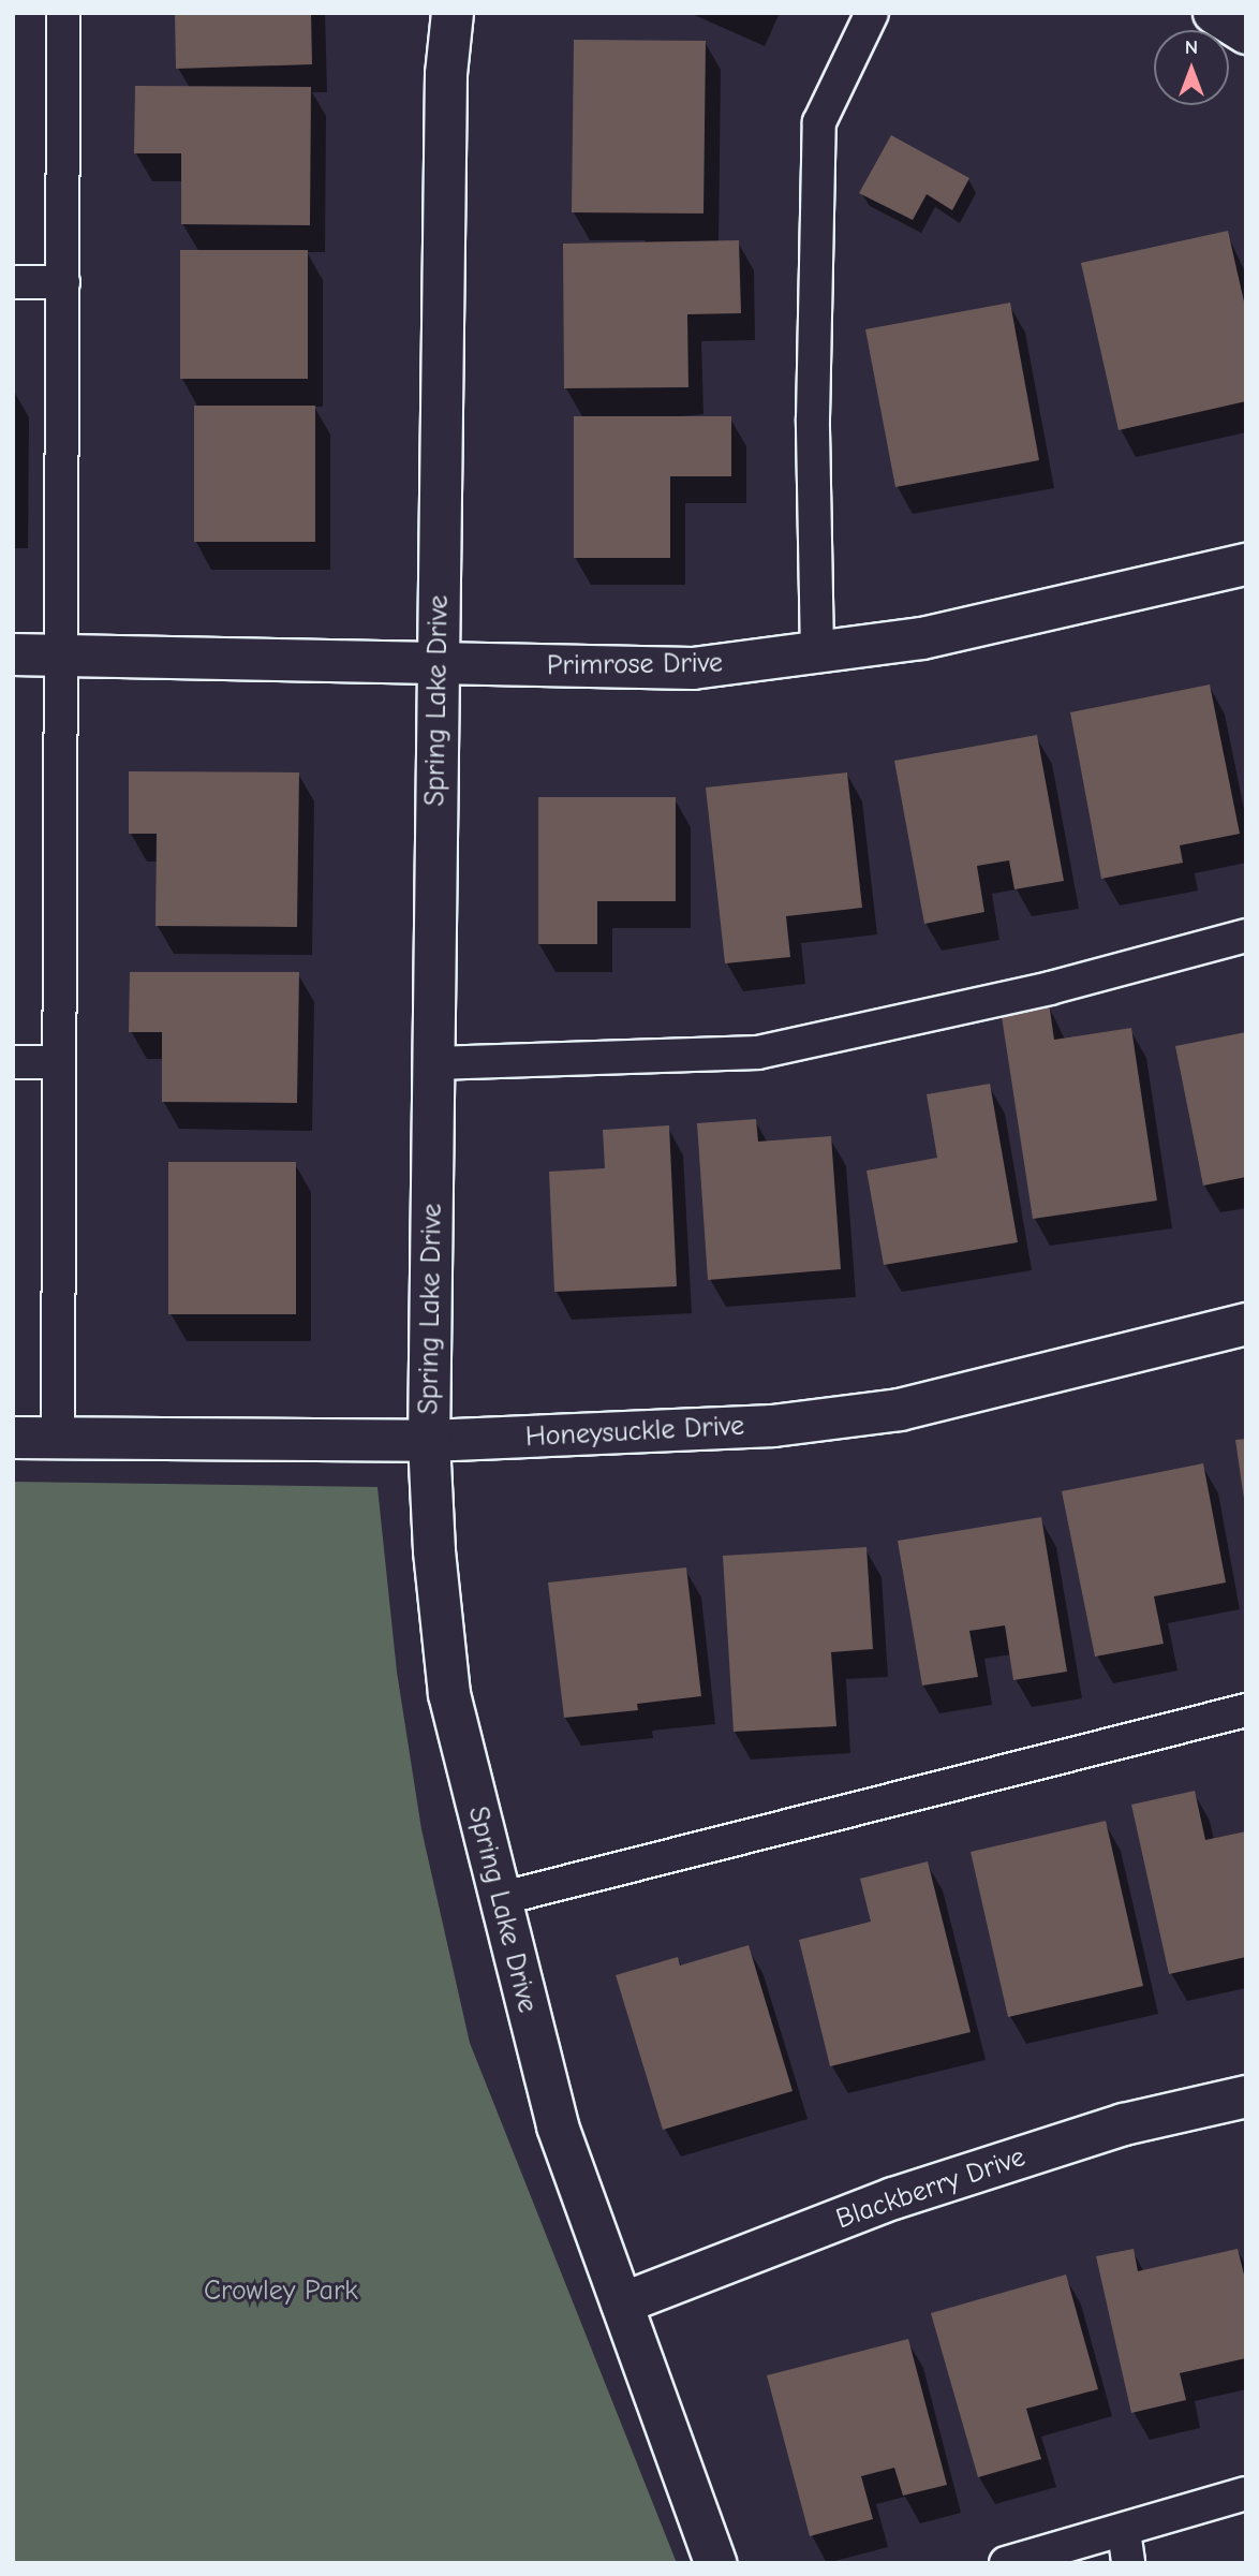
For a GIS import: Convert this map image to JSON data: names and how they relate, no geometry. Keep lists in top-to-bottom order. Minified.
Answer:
{"streets":{"street":["Primrose Drive","Spring Lake Drive","Honeysuckle Drive","Blackberry Drive"]},"crossings":[["Primrose Drive","Spring Lake Drive"],["Spring Lake Drive","Honeysuckle Drive"],["Spring Lake Drive","Blackberry Drive"]],"parks":["Crowley Park"],"north":"top"}
